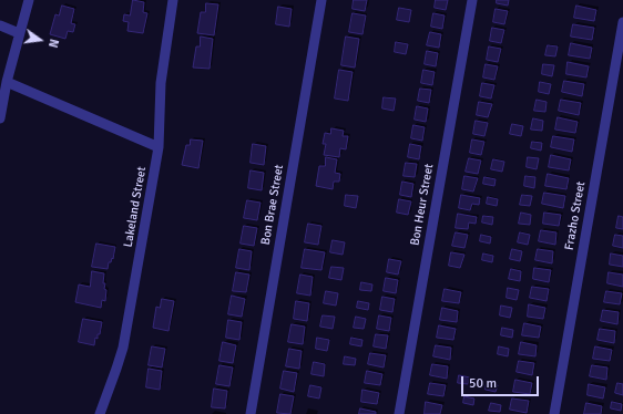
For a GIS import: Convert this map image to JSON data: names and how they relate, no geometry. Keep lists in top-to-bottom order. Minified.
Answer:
{"streets":{"street":["Bon Brae Street","Bon Heur Street","Lakeland Street","Frazho Street"]},"scale_bar":"50 m","north":"right"}
